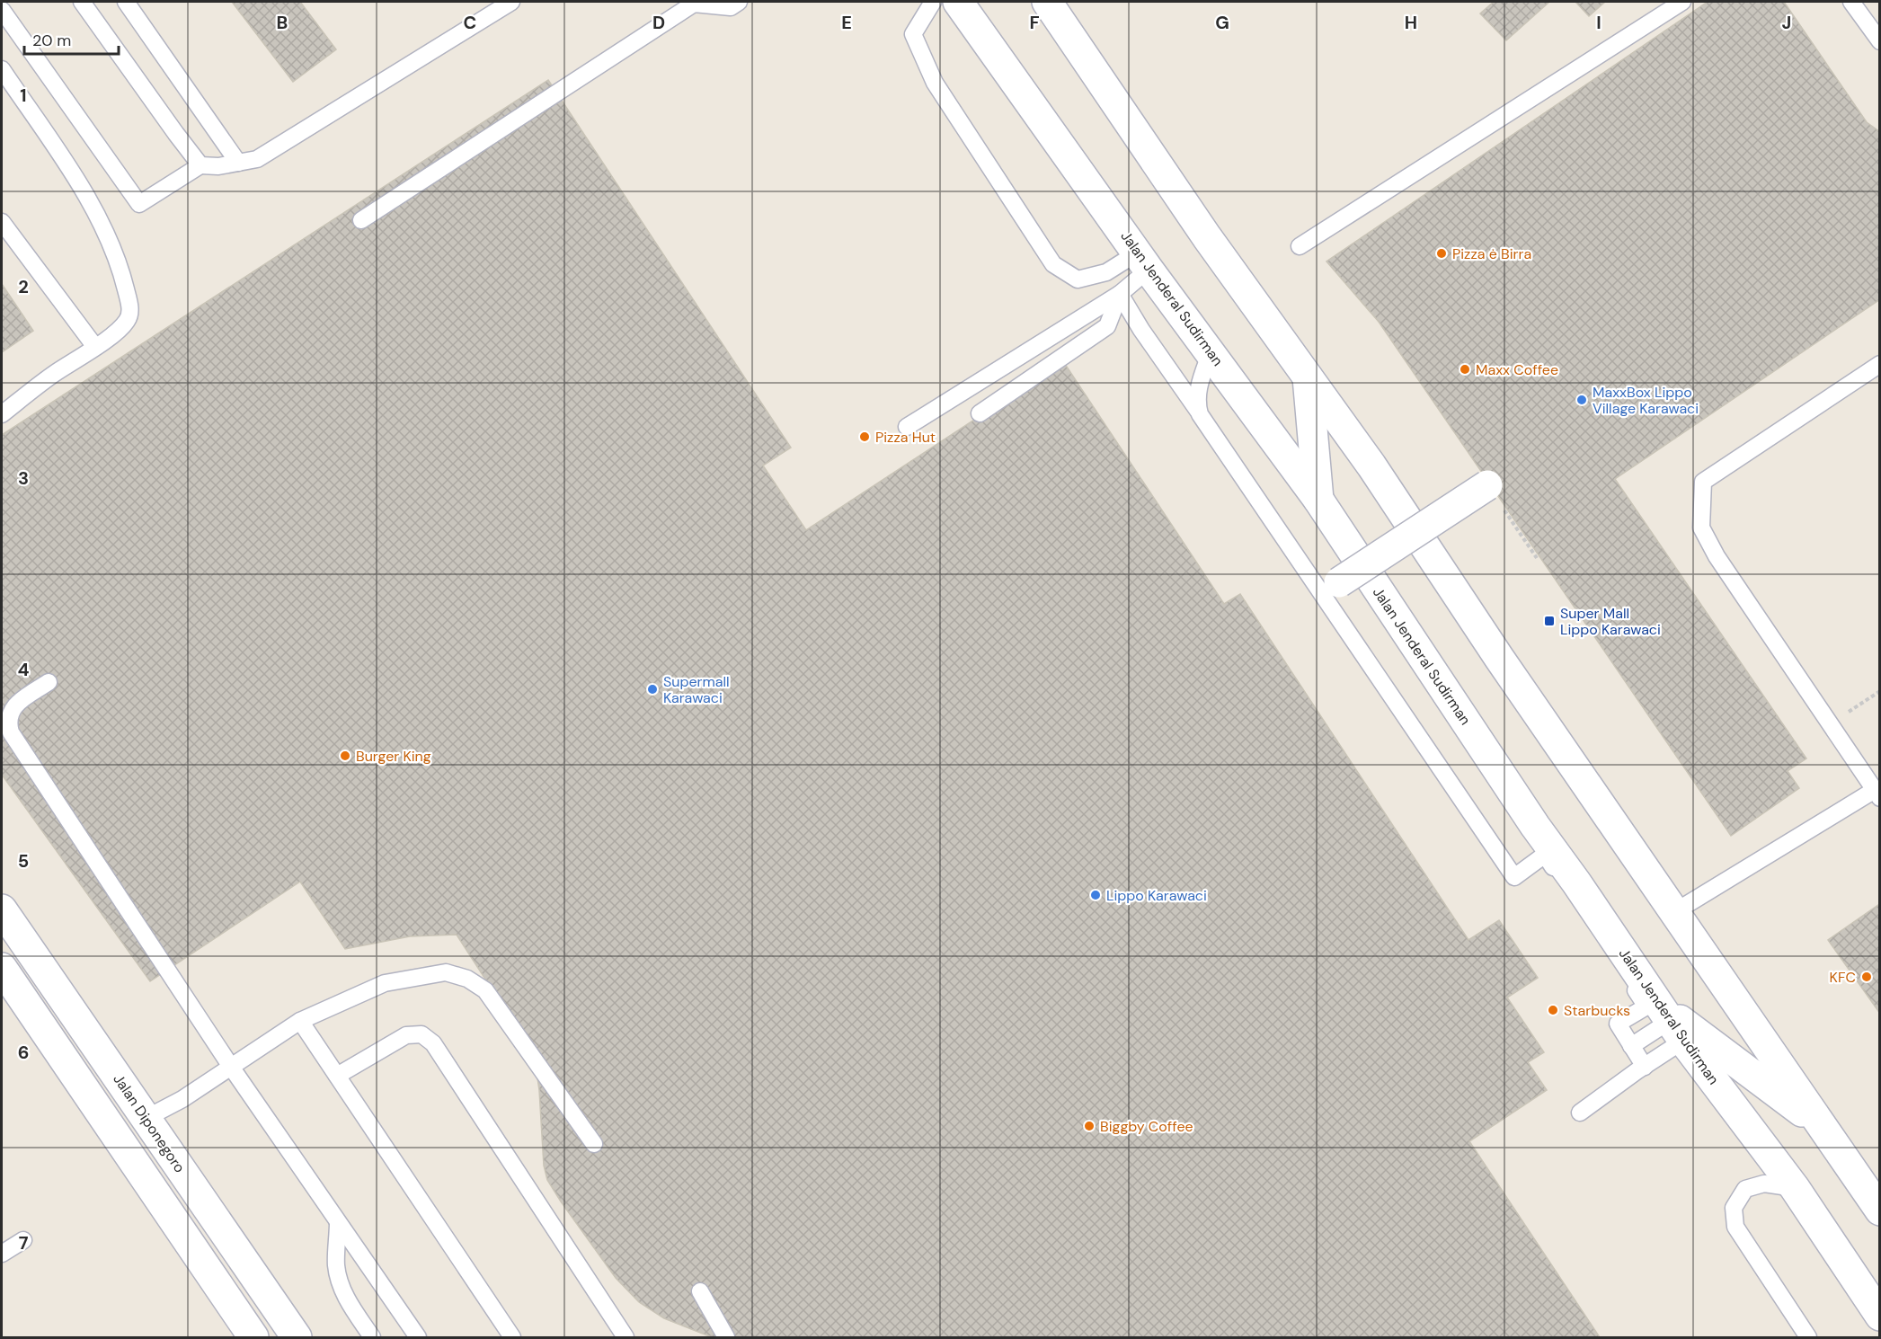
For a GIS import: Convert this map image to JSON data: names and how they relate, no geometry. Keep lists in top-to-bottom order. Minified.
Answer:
{"streets":{"street":["Jalan Jenderal Sudirman","Jalan Diponegoro"]},"places":{"other":["Pizza ė Birra","Maxx Coffee","MaxxBox Lippo Village Karawaci","Pizza Hut","Supermall Karawaci","Burger King","Lippo Karawaci","KFC","Starbucks","Biggby Coffee"],"transit":["Super Mall Lippo Karawaci"]},"scale_bar":"20 m","grid":{"columns":["B","C","D","E","F","G","H","I","J"],"rows":["1","2","3","4","5","6","7"]}}
